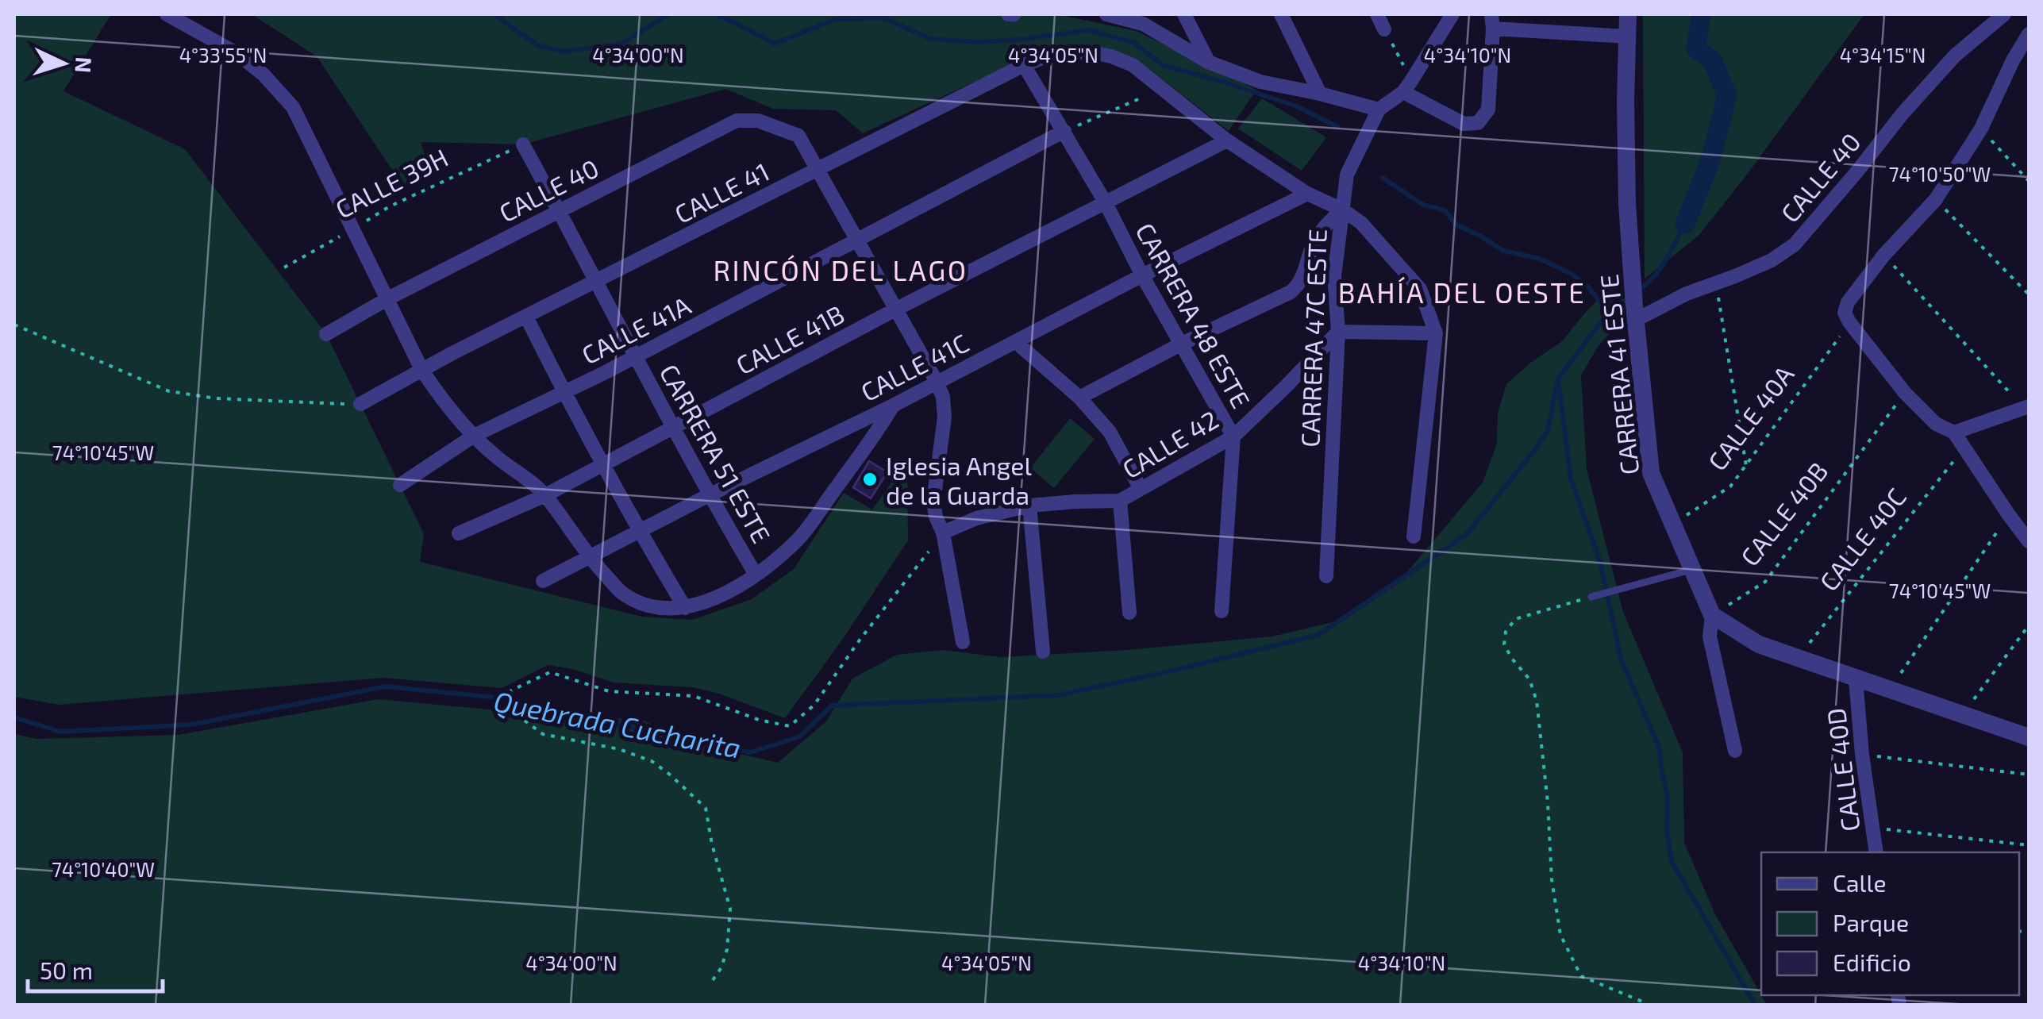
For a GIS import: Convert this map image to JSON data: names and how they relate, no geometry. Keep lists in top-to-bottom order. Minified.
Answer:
{"streets":{"street":["CALLE 40","CALLE 41","CARRERA 48 ESTE","CALLE 41A","CARRERA 47C ESTE","CALLE 41B","CALLE 41C","CARRERA 41 ESTE","CALLE 42","CARRERA 51 ESTE","CALLE 40D"],"path":["CALLE 39H","CALLE 40A","CALLE 40B","CALLE 40C"]},"crossings":[["CALLE 40","CALLE 41"],["CALLE 40","CARRERA 41 ESTE"],["CALLE 40","CARRERA 51 ESTE"],["CALLE 39H","CARRERA 51 ESTE"],["CALLE 41","CARRERA 48 ESTE"],["CALLE 41","CARRERA 51 ESTE"],["CARRERA 48 ESTE","CALLE 41A"],["CARRERA 48 ESTE","CALLE 41B"],["CARRERA 48 ESTE","CALLE 41C"],["CARRERA 48 ESTE","CALLE 42"],["CALLE 41A","CARRERA 51 ESTE"],["CARRERA 47C ESTE","CALLE 42"],["CALLE 41B","CARRERA 51 ESTE"],["CALLE 41C","CARRERA 51 ESTE"],["CARRERA 41 ESTE","CALLE 40A"],["CARRERA 41 ESTE","CALLE 40B"]],"districts":["RINCÓN DEL LAGO","BAHÍA DEL OESTE"],"water":["Quebrada Cucharita"],"places":["Iglesia Angel de la Guarda"],"legend":["Calle","Parque","Edificio"],"scale_bar":"50 m","north":"right","coordinates":["4°33'55\"N","4°34'00\"N","4°34'05\"N","4°34'10\"N","4°34'15\"N","74°10'50\"W","74°10'45\"W","74°10'40\"W"]}
